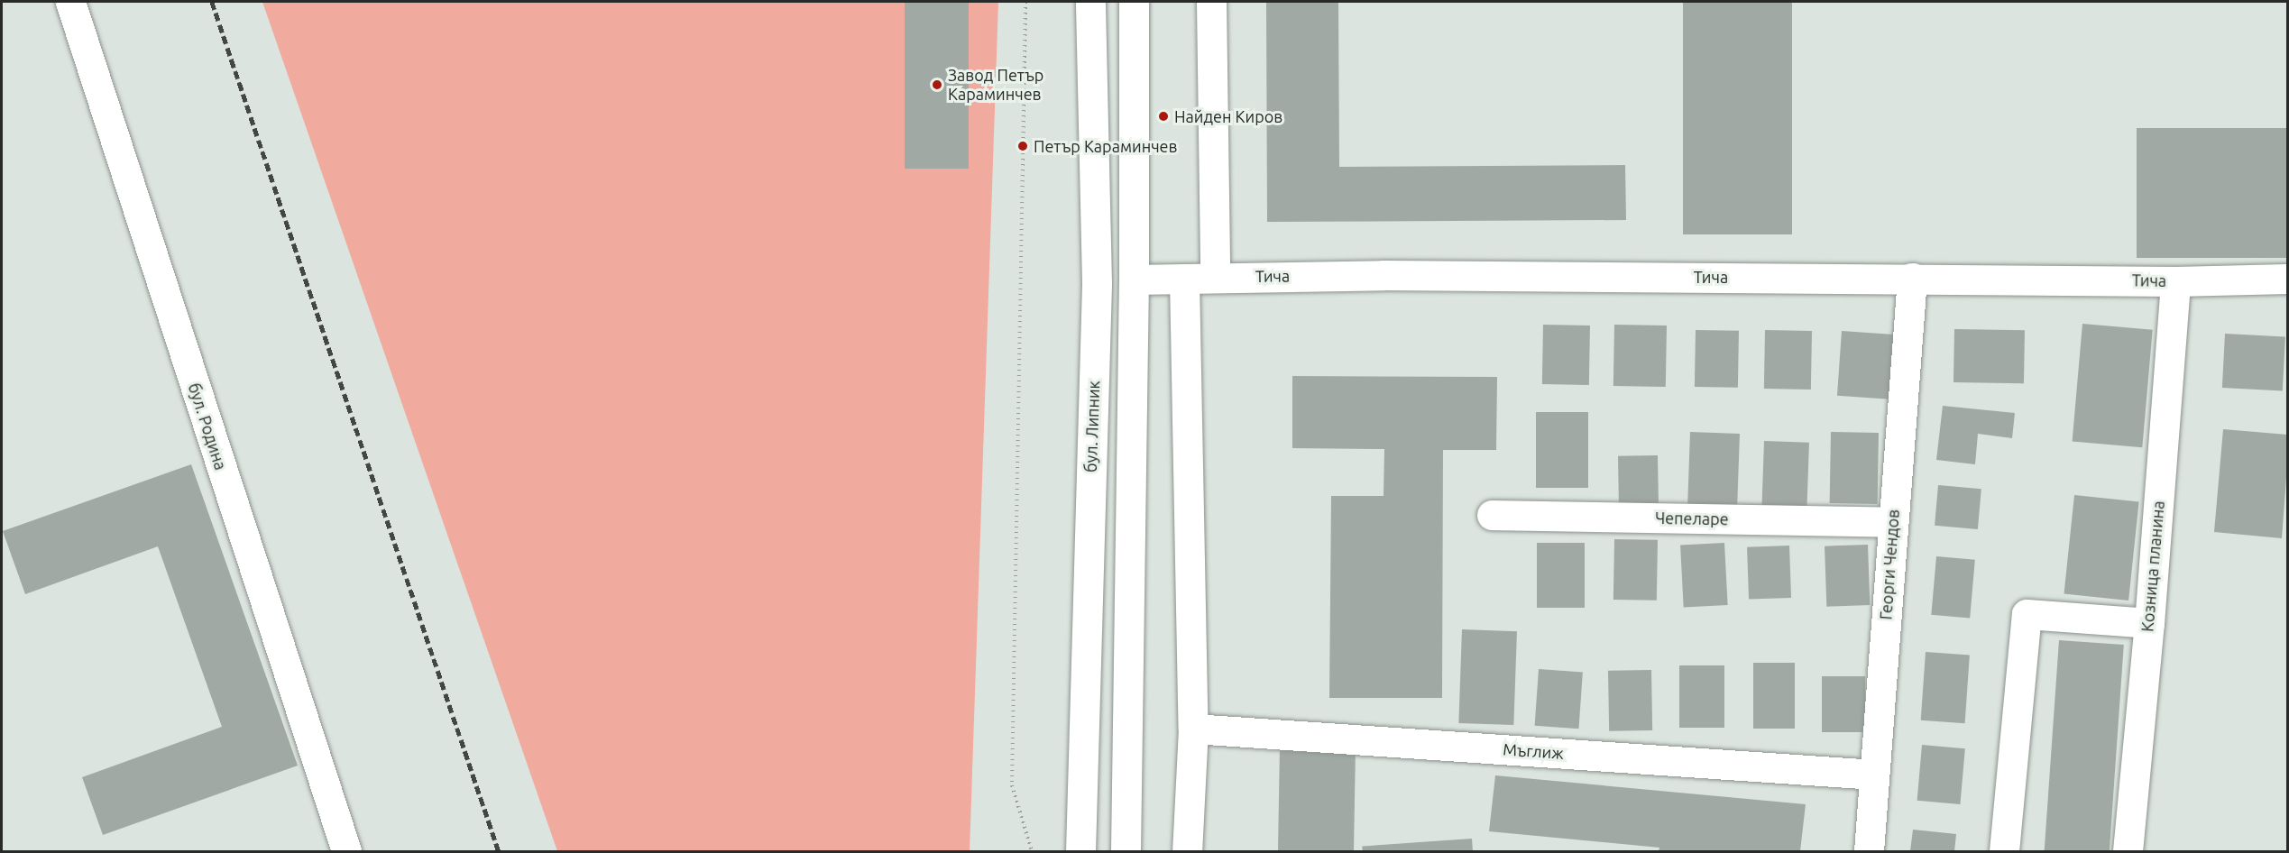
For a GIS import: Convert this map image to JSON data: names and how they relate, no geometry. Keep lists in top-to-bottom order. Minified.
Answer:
{"streets":{"street":["Тича","бул. Родина","бул. Липник","Чепеларе","Георги Чендов","Козница планина","Мъглиж"]},"crossings":[["Тича","Георги Чендов"],["Тича","Козница планина"],["Чепеларе","Георги Чендов"],["Георги Чендов","Мъглиж"]],"places":["Завод Петър Караминчев","Найден Киров","Петър Караминчев"]}
